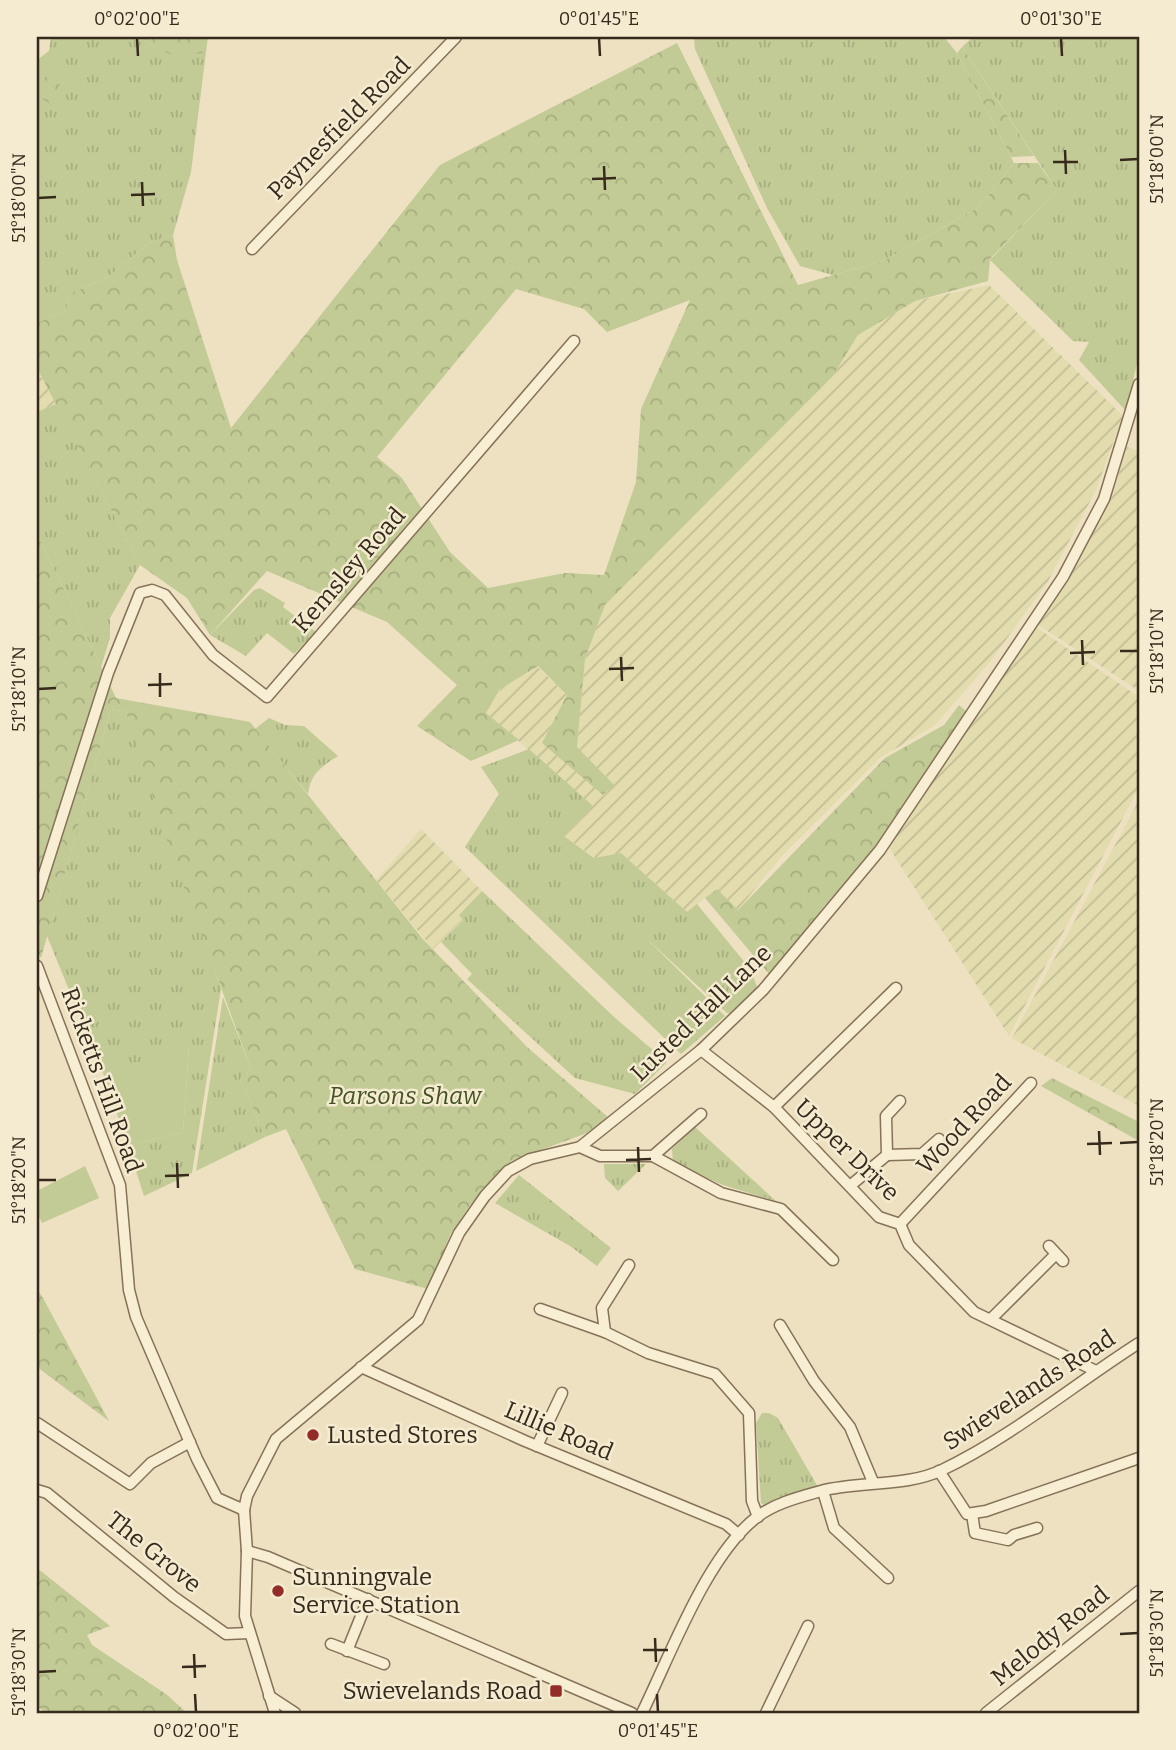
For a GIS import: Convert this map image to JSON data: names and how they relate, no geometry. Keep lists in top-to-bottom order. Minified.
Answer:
{"streets":{"street":["Paynesfield Road","Kemsley Road","Lusted Hall Lane","Ricketts Hill Road","Wood Road","Upper Drive","Swievelands Road","Lillie Road","The Grove","Melody Road"]},"crossings":[["Lusted Hall Lane","Ricketts Hill Road"],["Lusted Hall Lane","Upper Drive"],["Lusted Hall Lane","Lillie Road"],["Lusted Hall Lane","The Grove"],["Wood Road","Upper Drive"],["Upper Drive","Swievelands Road"],["Swievelands Road","Lillie Road"]],"parks":["Parsons Shaw"],"places":{"other":["Lusted Stores","Sunningvale Service Station"],"transit":["Swievelands Road"]},"coordinates":["0°02'00\"E","0°01'45\"E","0°01'30\"E","51°18'00\"N","51°18'10\"N","51°18'20\"N","51°18'30\"N"]}
